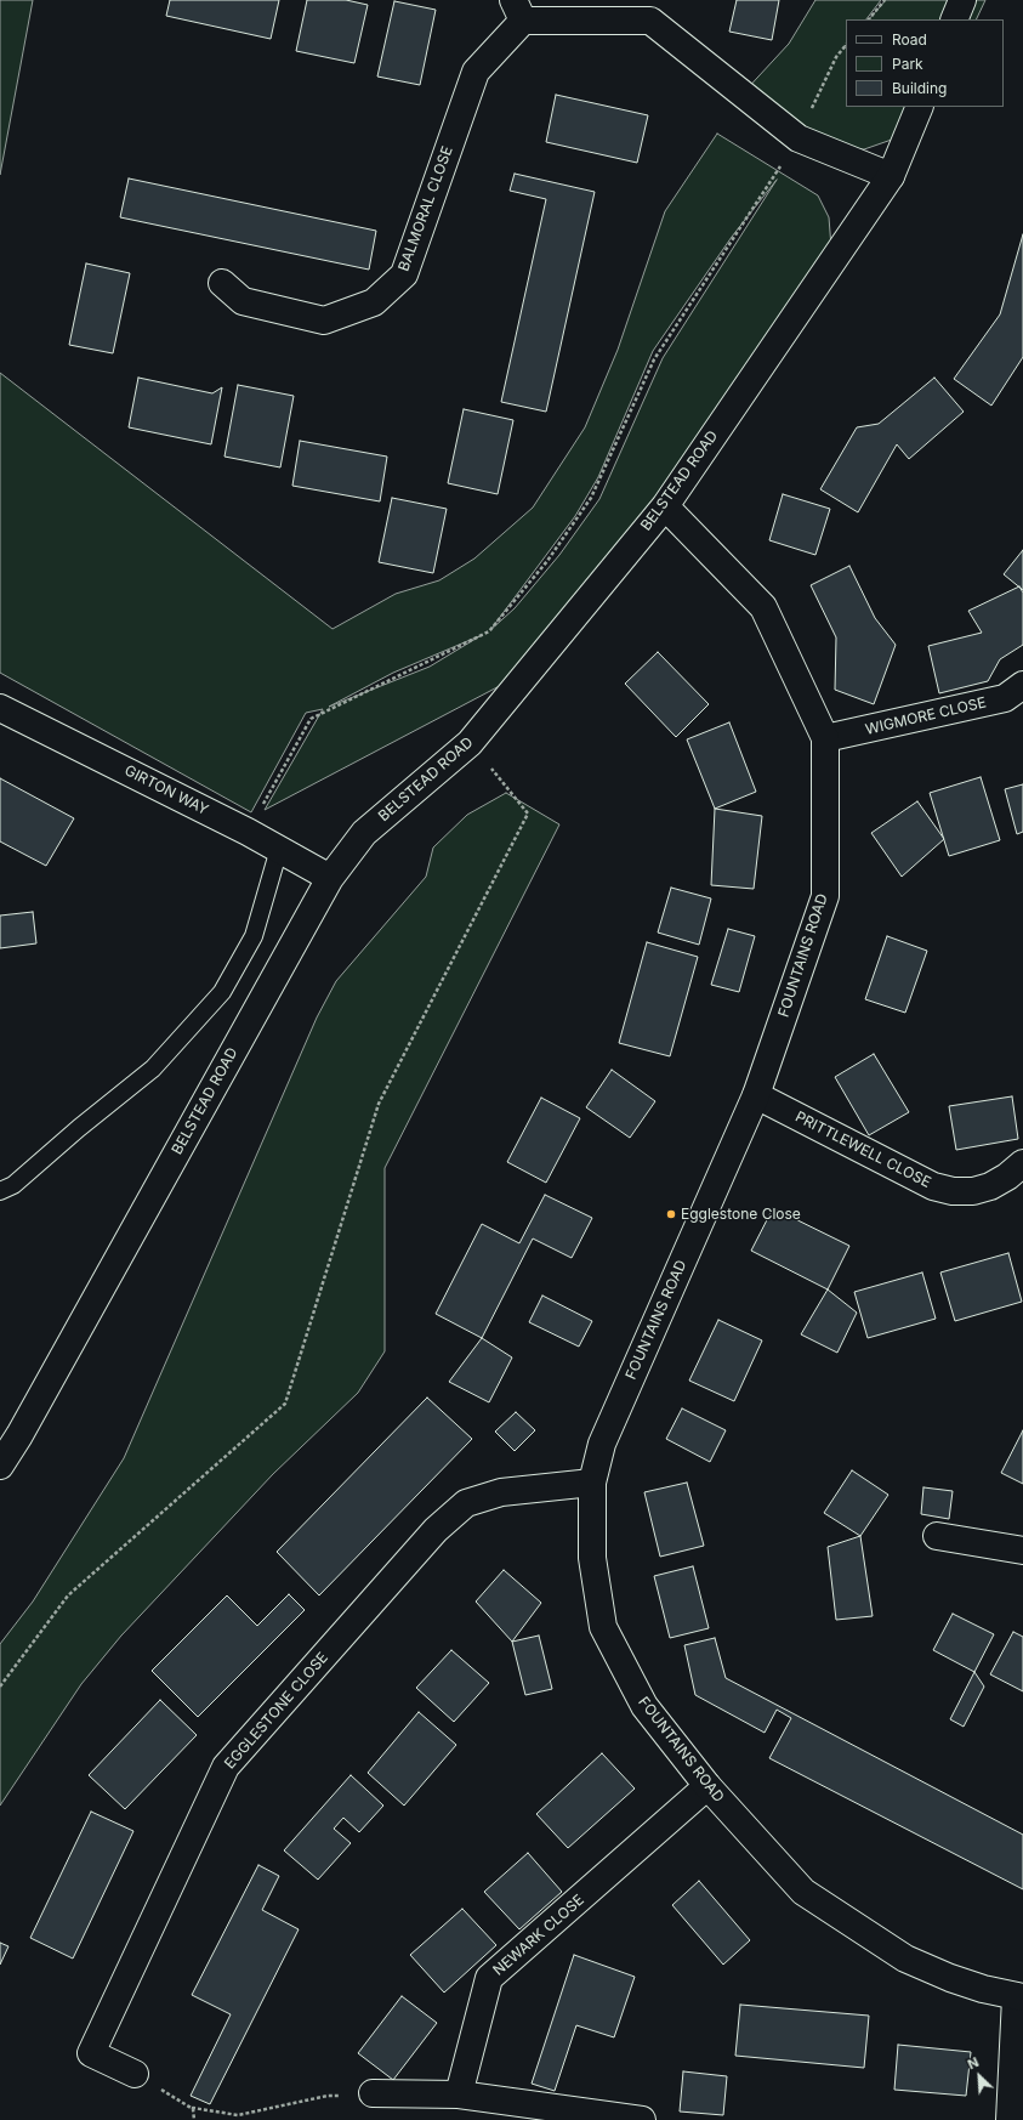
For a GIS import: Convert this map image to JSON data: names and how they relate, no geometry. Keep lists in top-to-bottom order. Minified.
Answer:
{"streets":{"street":["BALMORAL CLOSE","BELSTEAD ROAD","WIGMORE CLOSE","GIRTON WAY","FOUNTAINS ROAD","PRITTLEWELL CLOSE","EGGLESTONE CLOSE","NEWARK CLOSE"]},"crossings":[["BALMORAL CLOSE","BELSTEAD ROAD"],["BELSTEAD ROAD","GIRTON WAY"],["BELSTEAD ROAD","FOUNTAINS ROAD"],["WIGMORE CLOSE","FOUNTAINS ROAD"],["FOUNTAINS ROAD","PRITTLEWELL CLOSE"],["FOUNTAINS ROAD","EGGLESTONE CLOSE"],["FOUNTAINS ROAD","NEWARK CLOSE"]],"places":["Egglestone Close"],"legend":["Road","Park","Building"],"north":"top left"}
